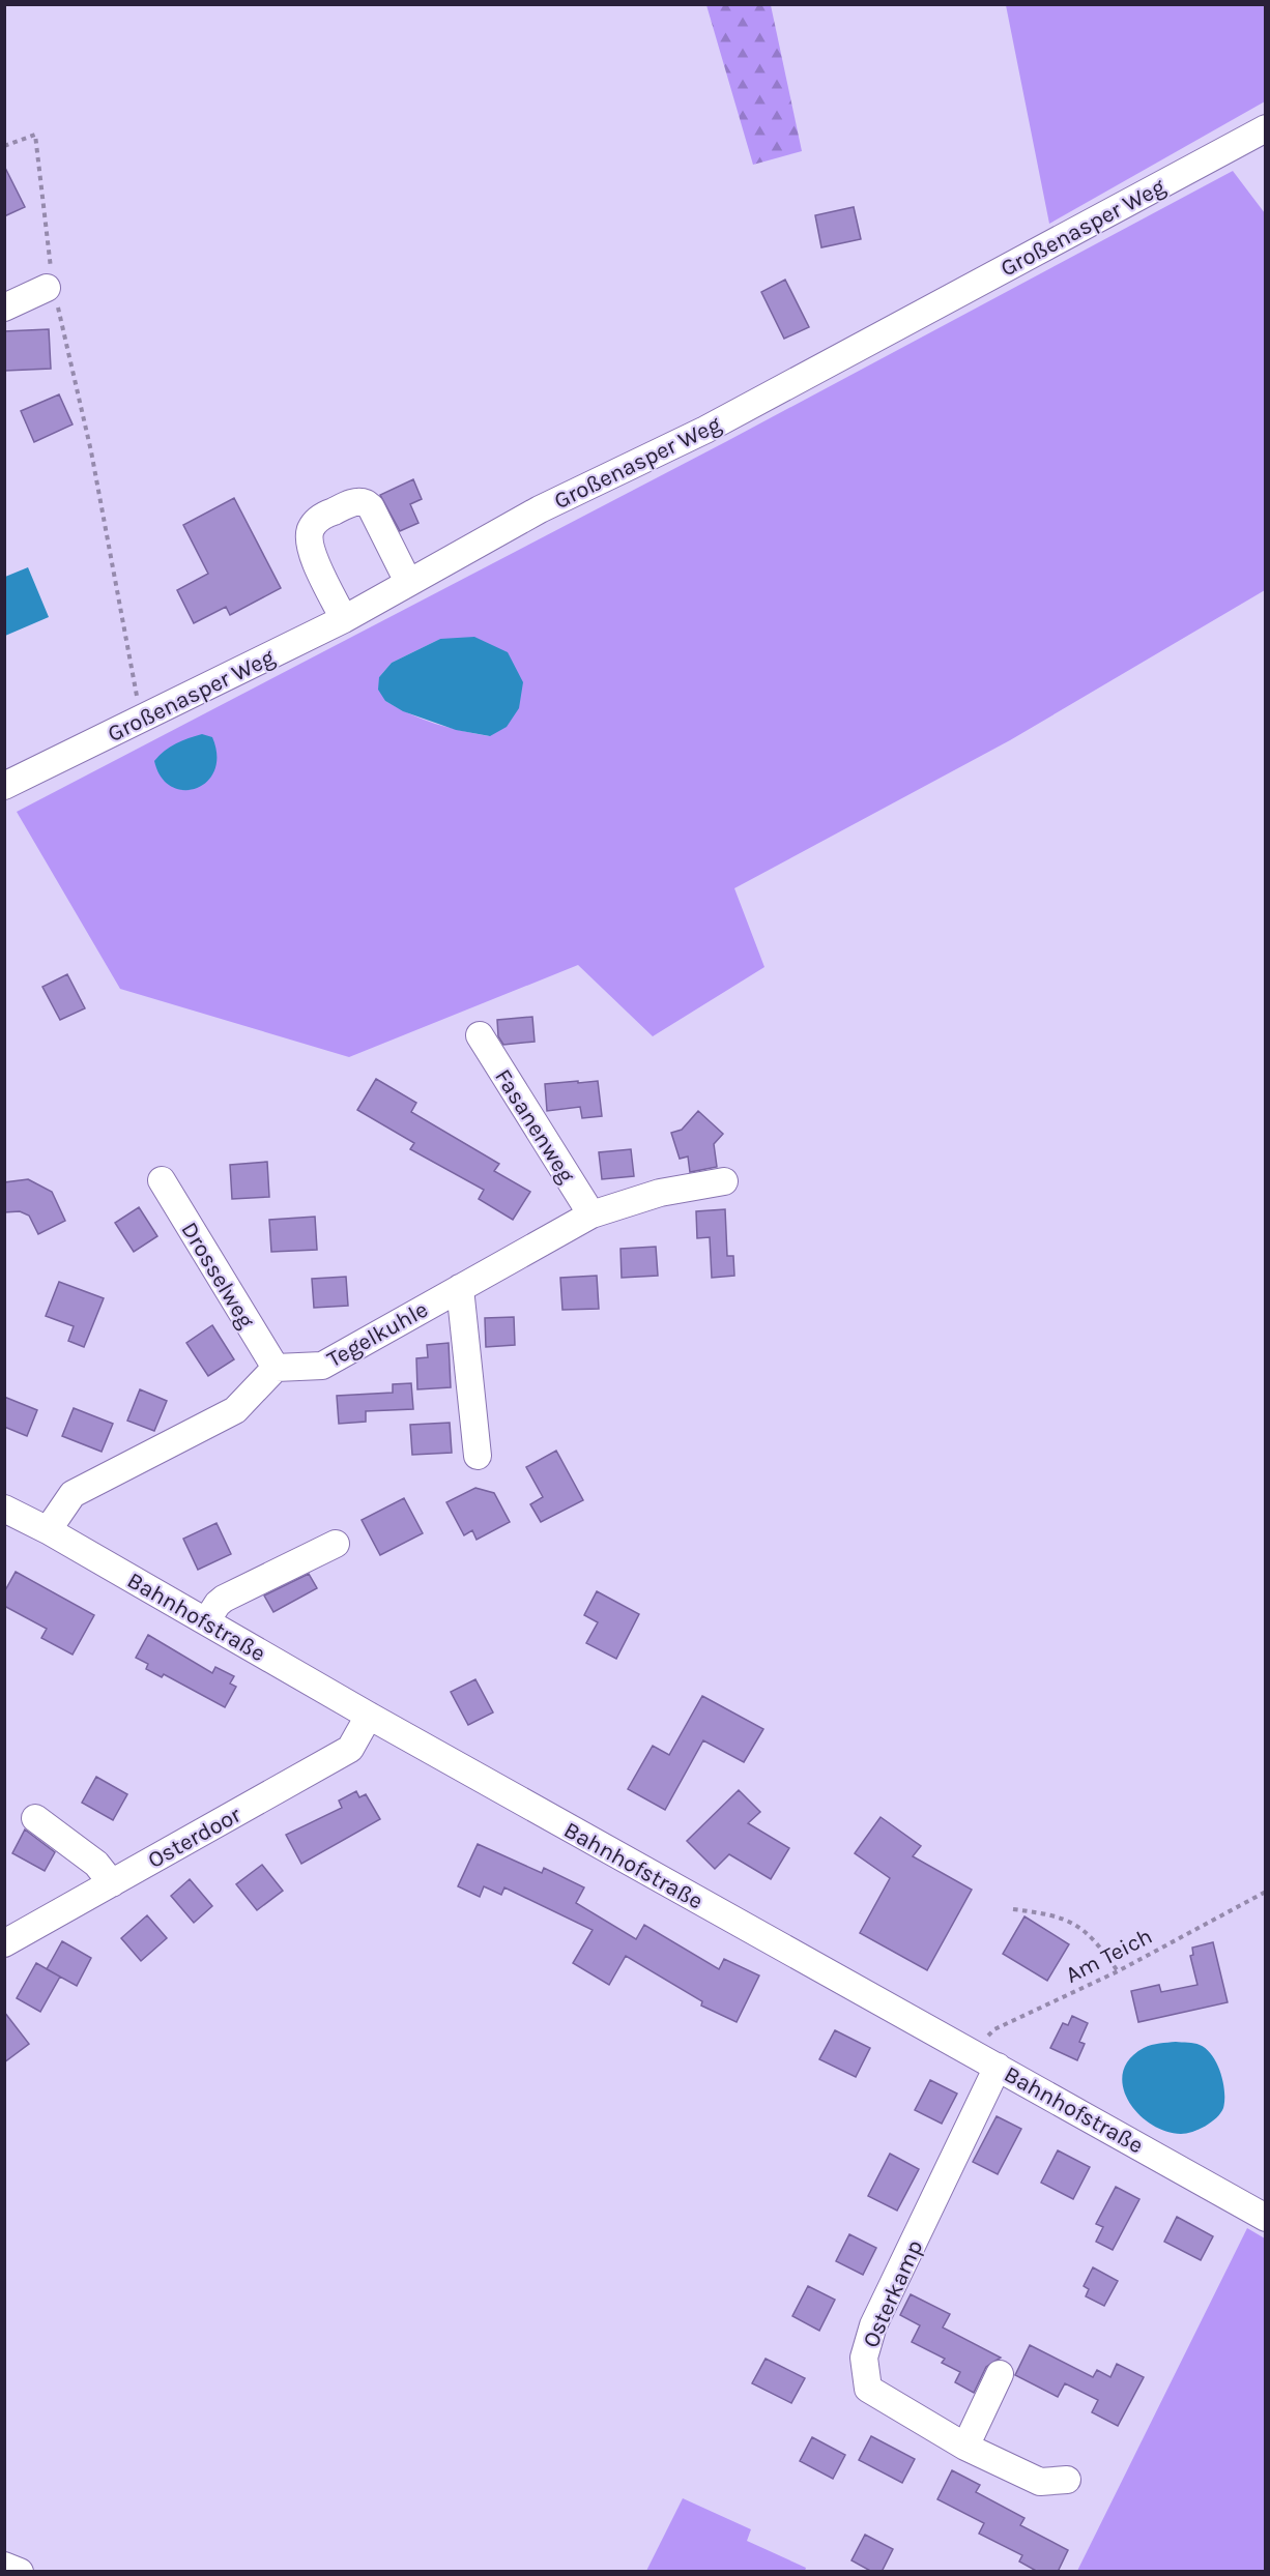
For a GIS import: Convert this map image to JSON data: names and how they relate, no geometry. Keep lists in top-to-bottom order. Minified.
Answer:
{"streets":{"street":["Großenasper Weg","Fasanenweg","Drosselweg","Tegelkuhle","Bahnhofstraße","Osterdoor","Osterkamp"],"path":["Am Teich"]},"crossings":[["Fasanenweg","Tegelkuhle"],["Drosselweg","Tegelkuhle"],["Bahnhofstraße","Osterdoor"],["Bahnhofstraße","Am Teich"],["Bahnhofstraße","Osterkamp"]]}
